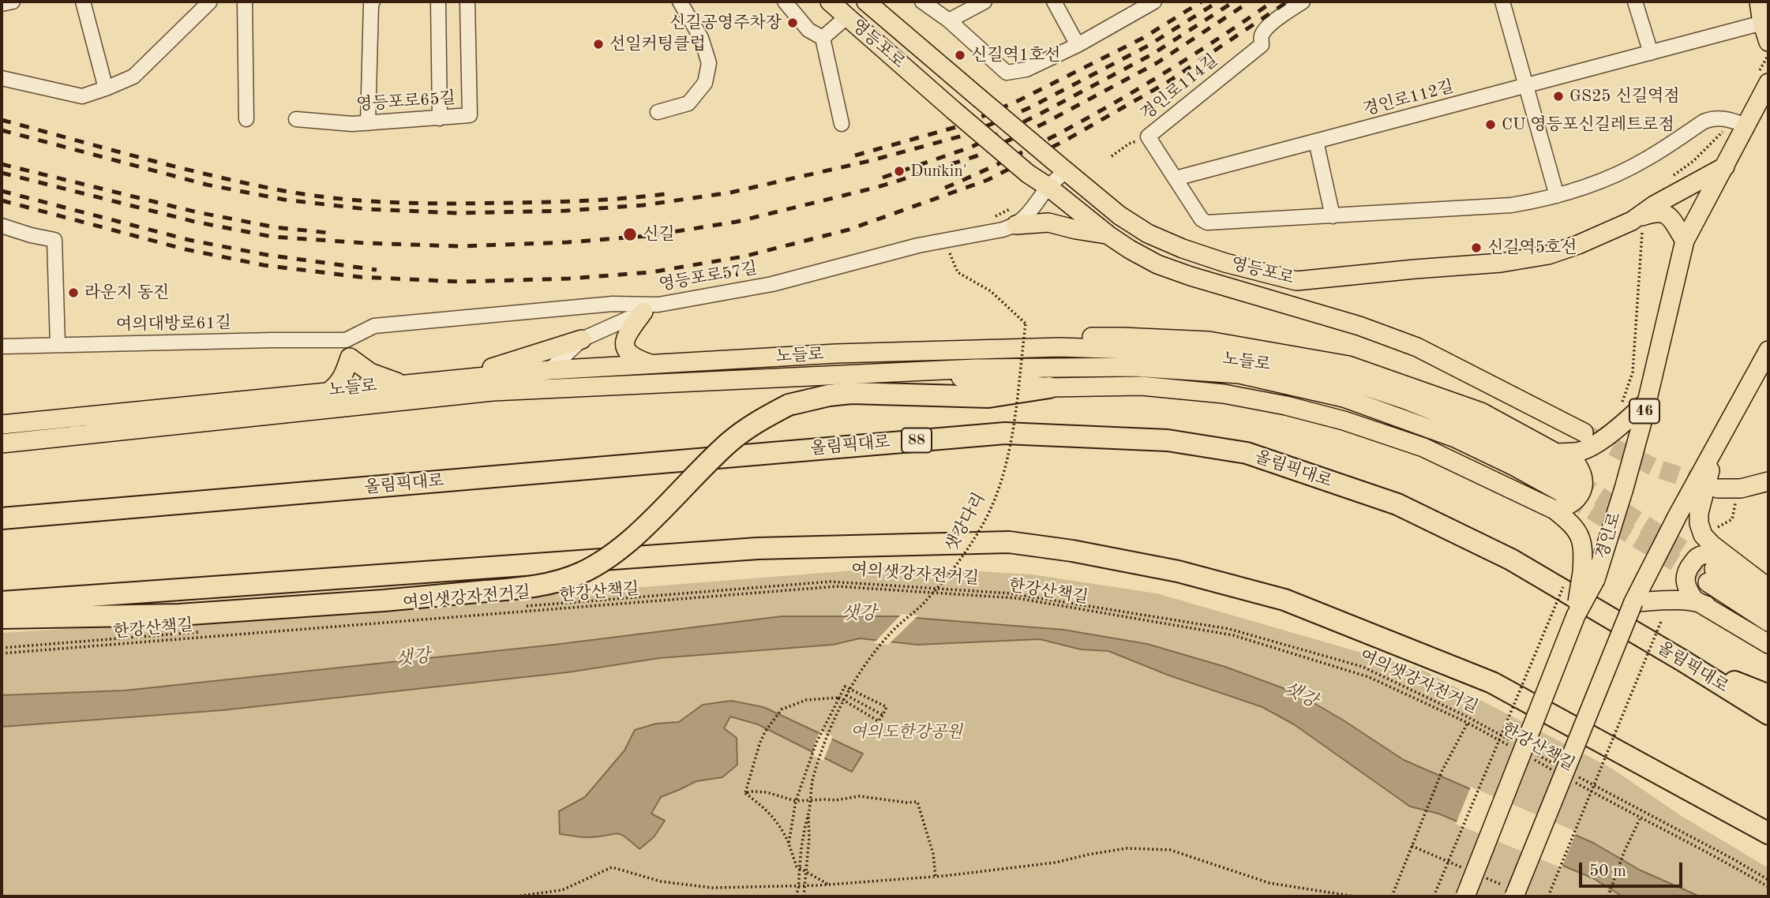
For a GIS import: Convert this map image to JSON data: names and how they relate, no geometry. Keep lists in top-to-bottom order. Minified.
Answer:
{"streets":{"highway":["88","올림픽대로"],"main road":["영등포로","노들로","46","경인로"],"street":["경인로114길","경인로112길","영등포로65길","영등포로57길","여의대방로61길"],"path":["샛강다리","여의샛강자전거길","한강산책길"]},"crossings":[["영등포로","경인로"],["경인로114길","경인로112길"],["경인로114길","경인로"],["영등포로57길","여의대방로61길"]],"water":["샛강"],"parks":["여의도한강공원"],"places":["신길공영주차장","선일커팅클럽","신길역1호선","GS25 신길역점","CU 영등포신길레트로점","Dunkin'","신길","신길역5호선","라운지 동진"],"scale_bar":"50 m"}
